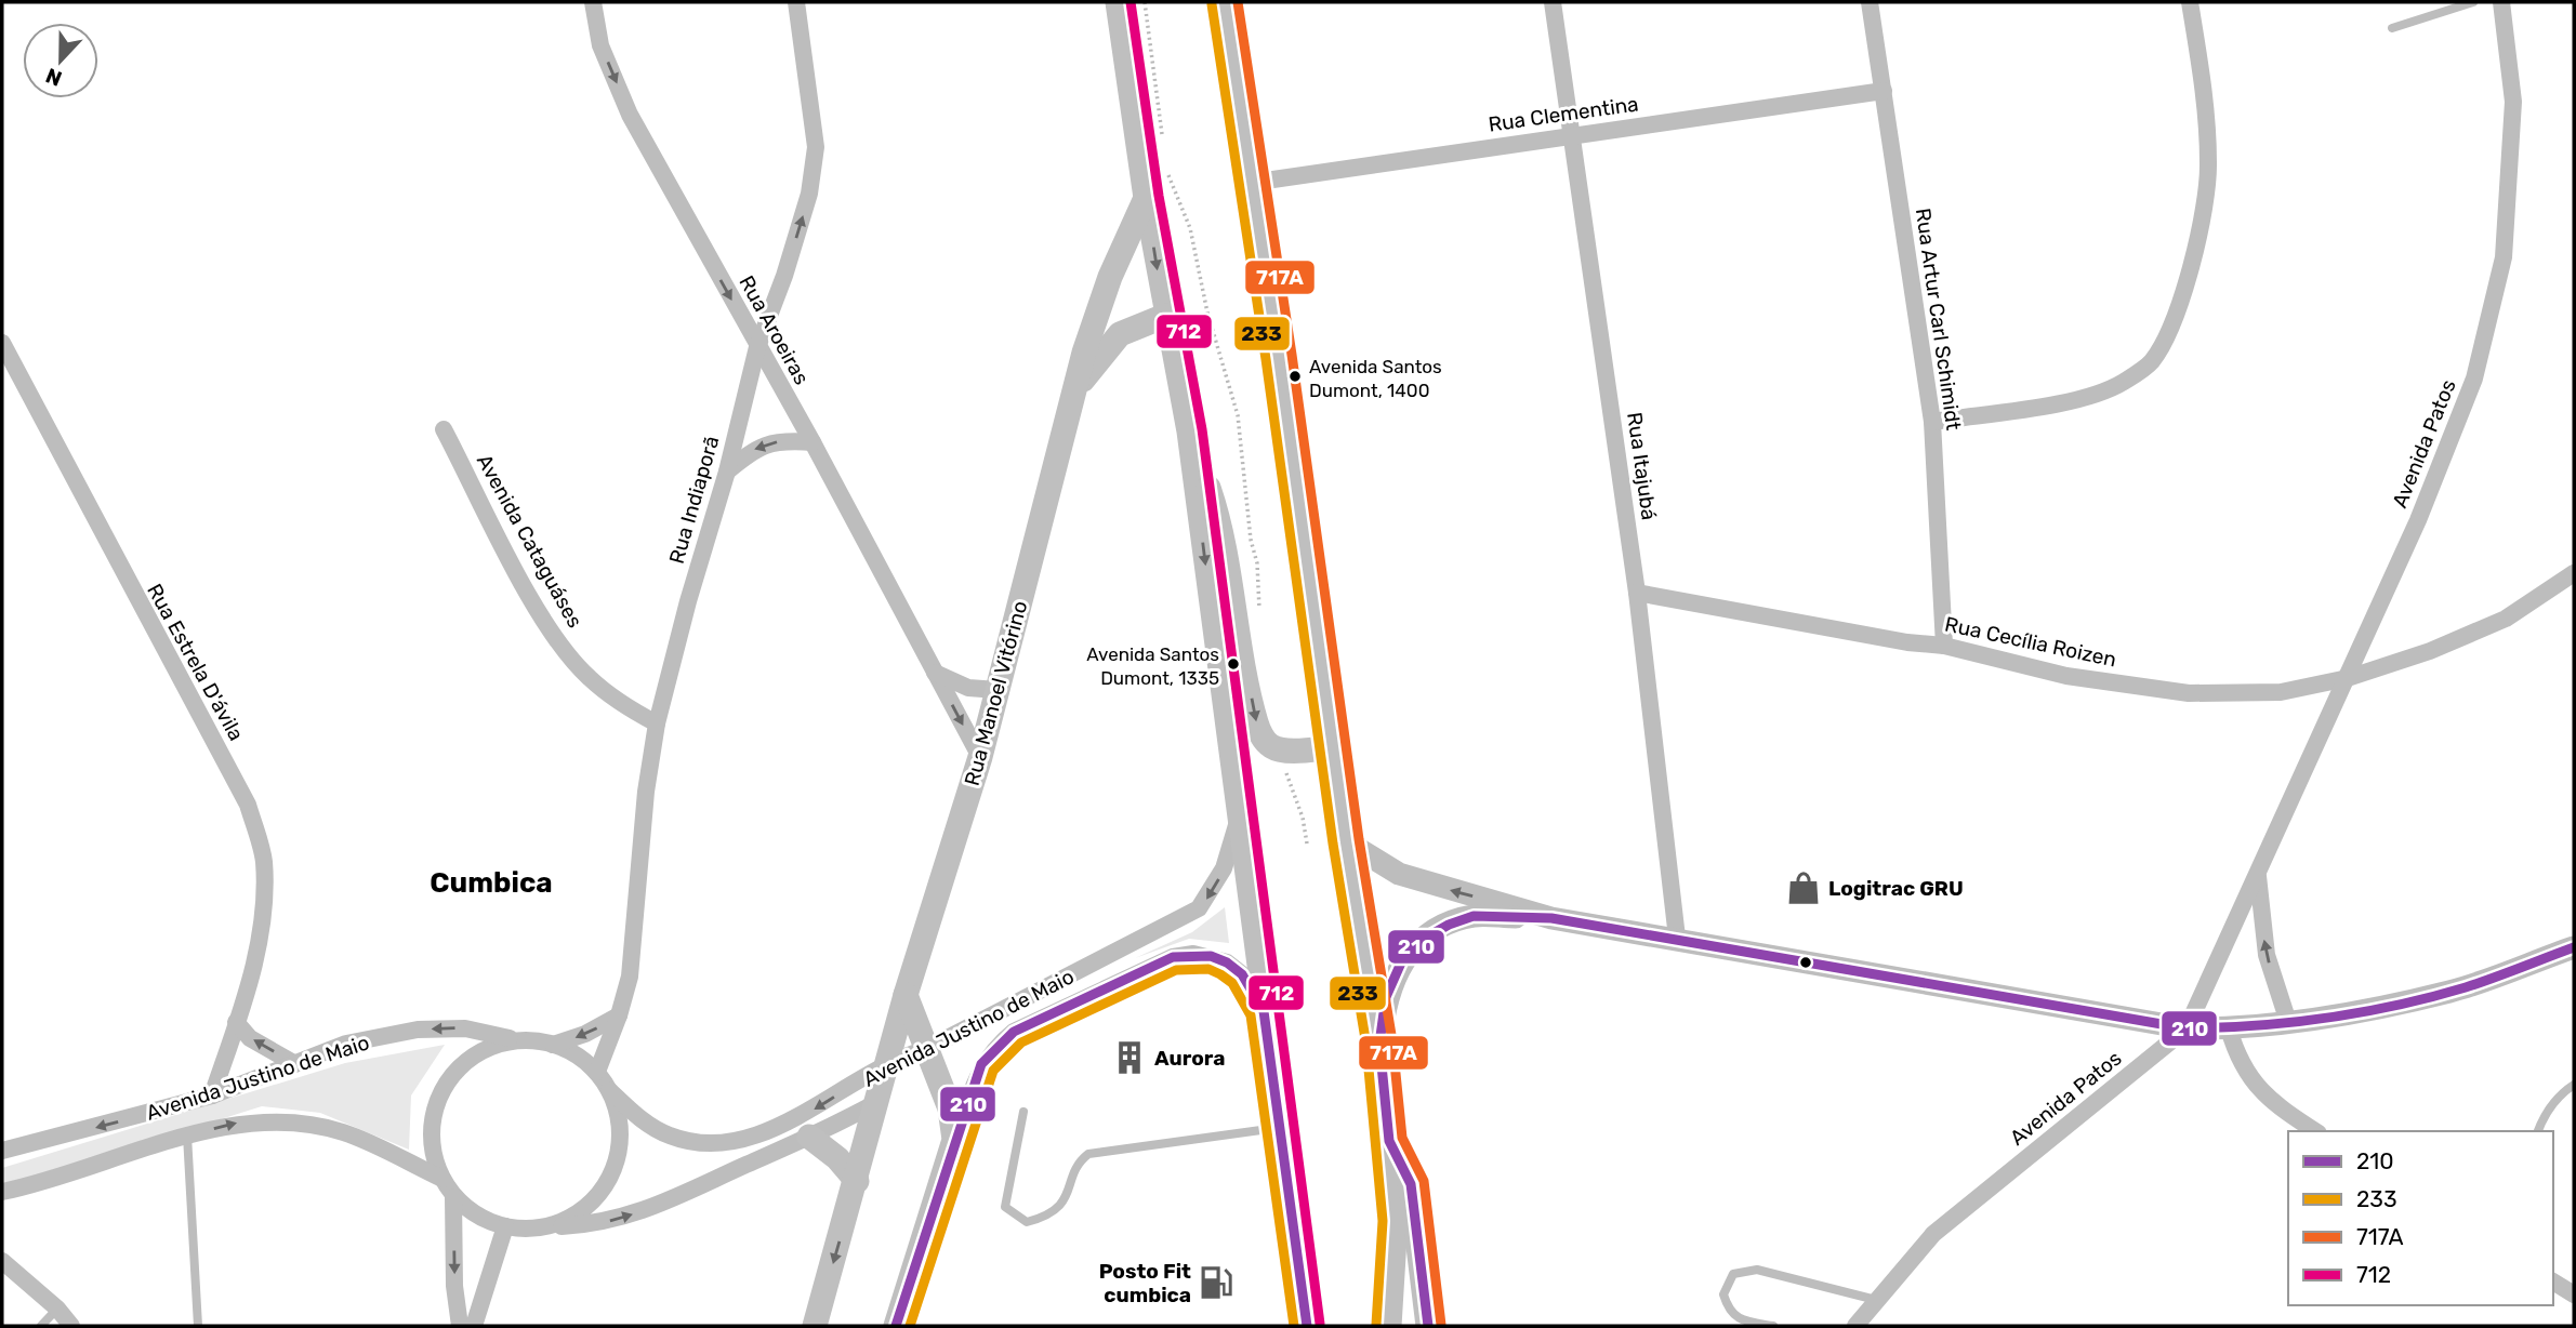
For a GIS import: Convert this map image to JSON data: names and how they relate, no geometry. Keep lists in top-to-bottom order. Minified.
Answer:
{"streets":{"main road":["Rua Manoel Vitórino"],"street":["Rua Clementina","Rua Artur Carl Schimidt","Rua Aroeiras","Avenida Patos","Rua Itajubá","Rua Indiaporã","Avenida Cataguáses","Rua Cecília Roizen","Rua Estrela D'ávila","Avenida Justino de Maio"]},"crossings":[["Rua Clementina","Rua Artur Carl Schimidt"],["Rua Clementina","Rua Itajubá"],["Rua Artur Carl Schimidt","Rua Cecília Roizen"],["Rua Aroeiras","Rua Indiaporã"],["Rua Aroeiras","Rua Manoel Vitórino"],["Avenida Patos","Rua Cecília Roizen"],["Rua Itajubá","Rua Cecília Roizen"],["Rua Indiaporã","Avenida Cataguáses"],["Rua Indiaporã","Avenida Justino de Maio"],["Rua Estrela D'ávila","Avenida Justino de Maio"],["Rua Manoel Vitórino","Avenida Justino de Maio"]],"one_way":["Rua Aroeiras"],"districts":["Cumbica"],"places":{"other":["Avenida Santos Dumont, 1400","Avenida Santos Dumont, 1335"],"shop":["Logitrac GRU"],"building":["Aurora"],"fuel station":["Posto Fit cumbica"]},"lines":["transit line 717A","transit line 712","transit line 233","transit line 210"],"legend":["210","233","717A","712"],"north":"bottom"}
